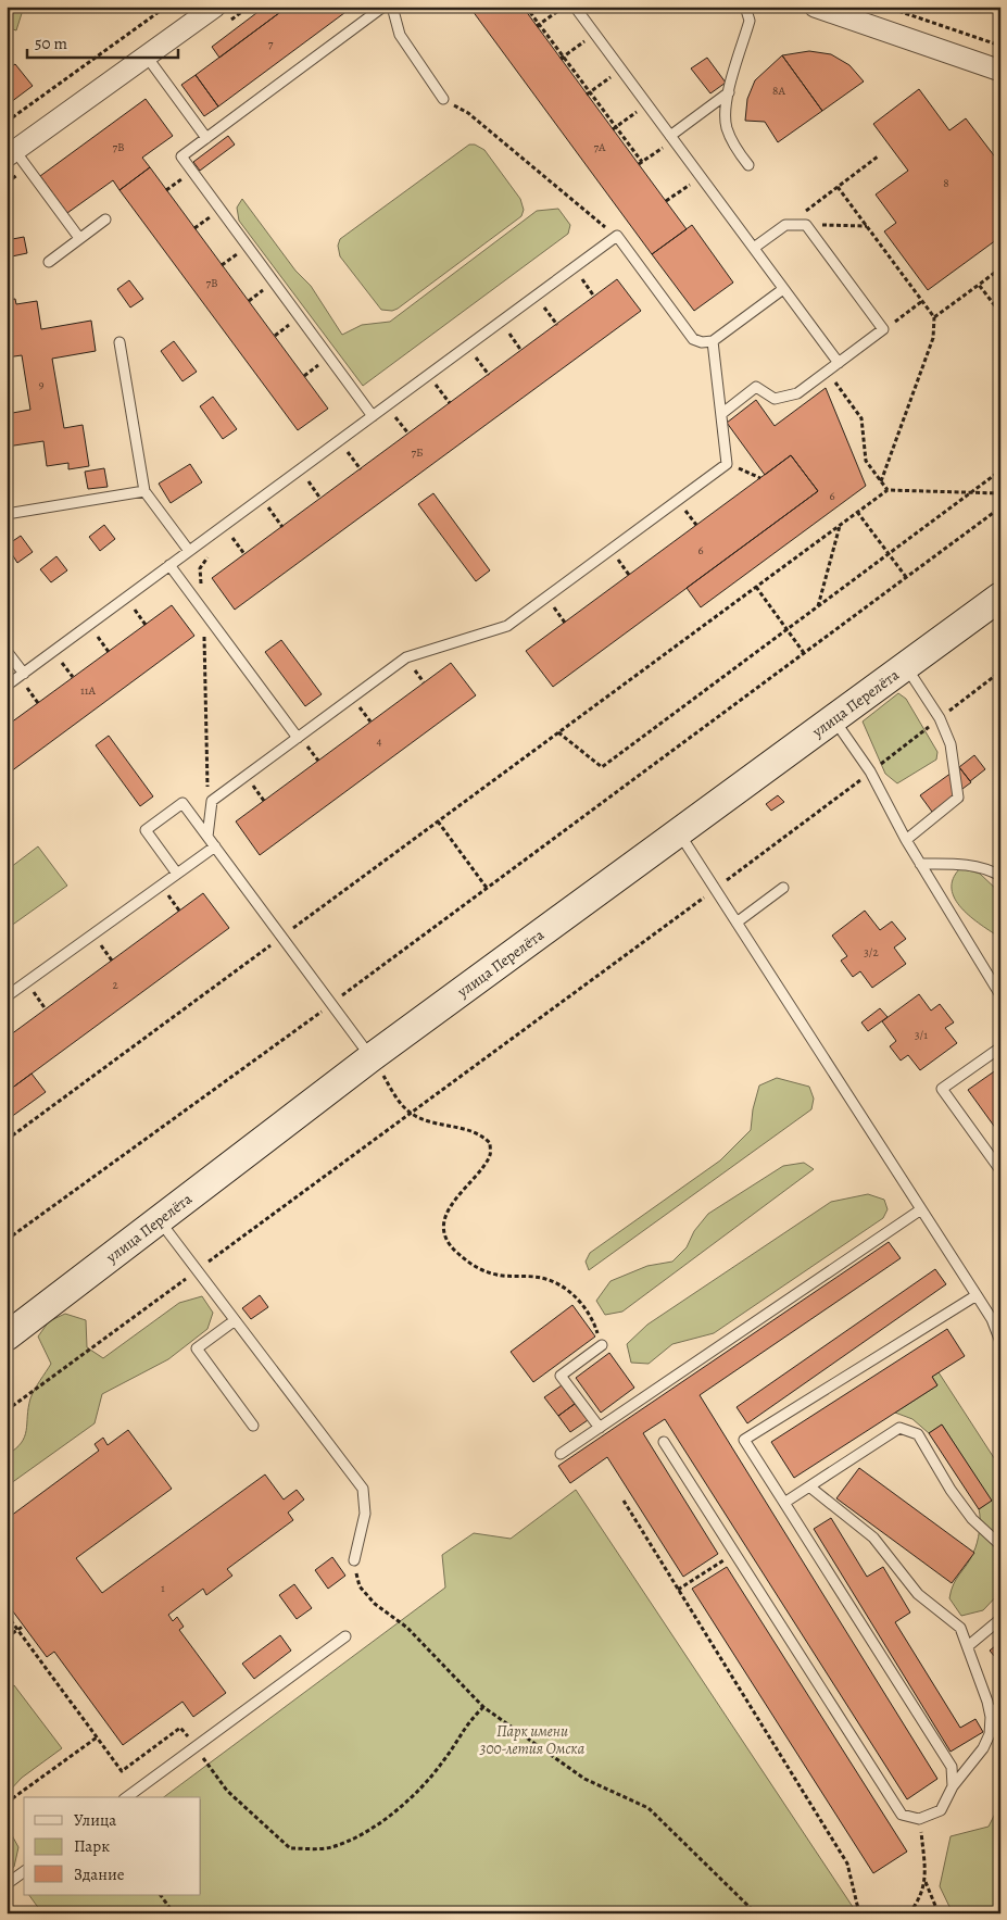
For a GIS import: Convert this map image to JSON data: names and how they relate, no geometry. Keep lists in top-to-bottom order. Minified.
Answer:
{"streets":{"main road":["улица Перелёта"]},"parks":["Парк имени 300-летия Омска"],"house_numbers":["7","8А","7В","7А","8","7В","9","7Б","6","6","11А","4","3/2","2","3/1","1"],"legend":["Улица","Парк","Здание"],"scale_bar":"50 m"}
